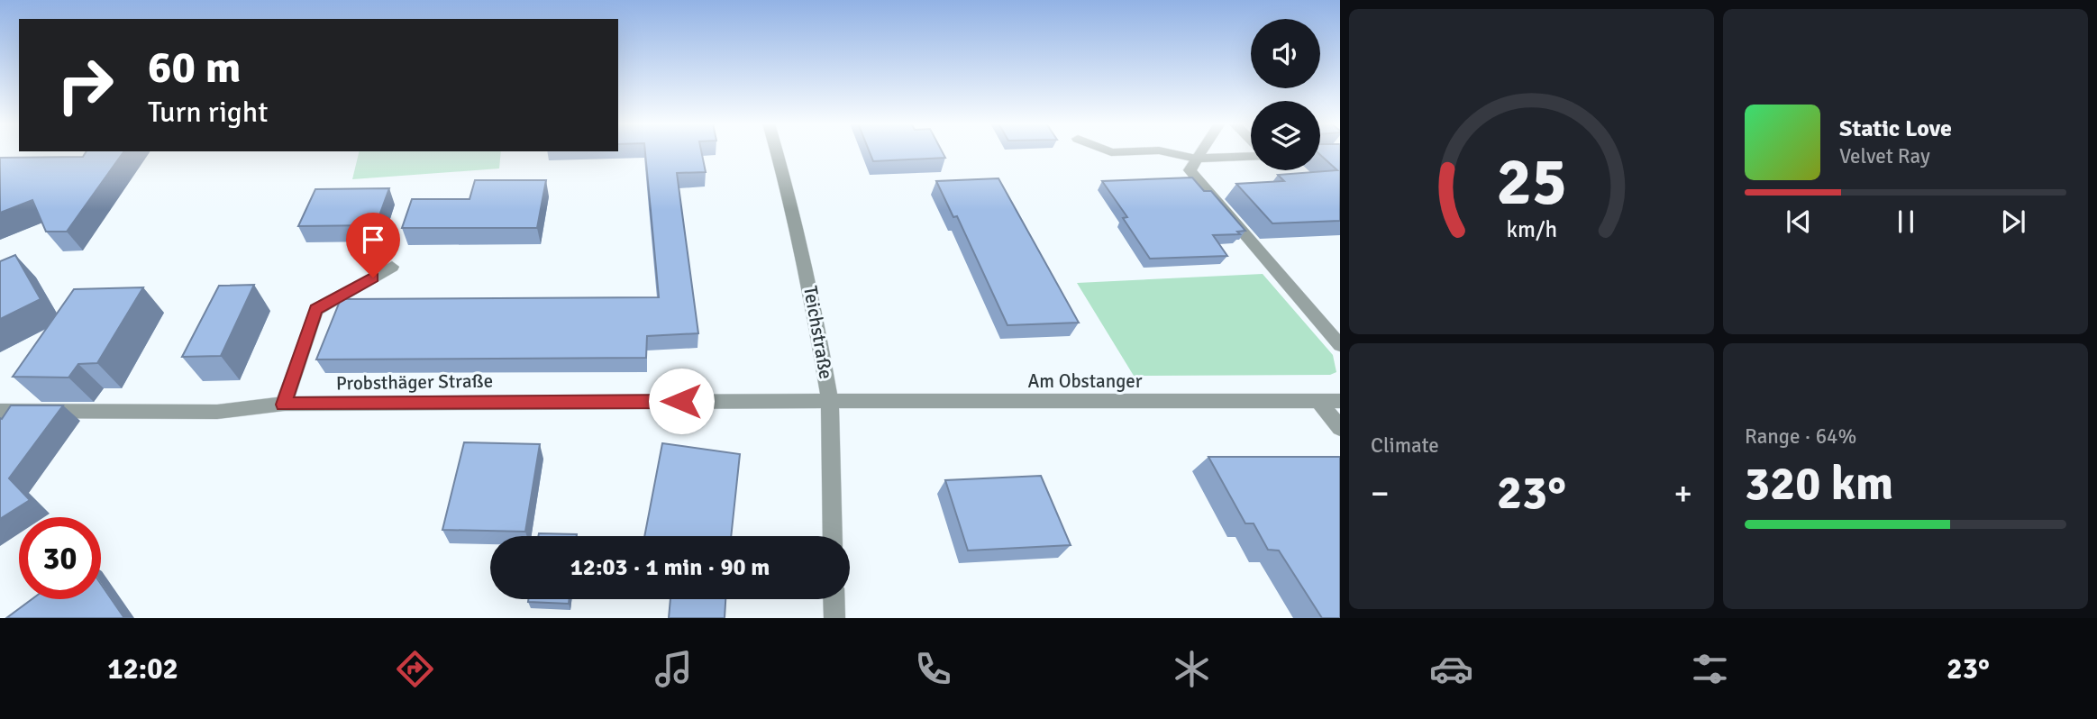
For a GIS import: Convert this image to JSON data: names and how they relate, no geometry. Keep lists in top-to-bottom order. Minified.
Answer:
{"streets":{"street":["Teichstraße","Am Obstanger","Probsthäger Straße"]},"crossings":[["Teichstraße","Am Obstanger"],["Teichstraße","Probsthäger Straße"],["Am Obstanger","Probsthäger Straße"]],"page":{"turn":["60 m","Turn right"],"song":["Static Love","Velvet Ray"],"tile":["Climate",["Range · 64%","320 km"]],"heat":["−","23°","+"],"limit":"30","trip":"12:03 · 1 min · 90 m","tabs":["12:02","23°"],"gauge":["25","km/h"]}}
